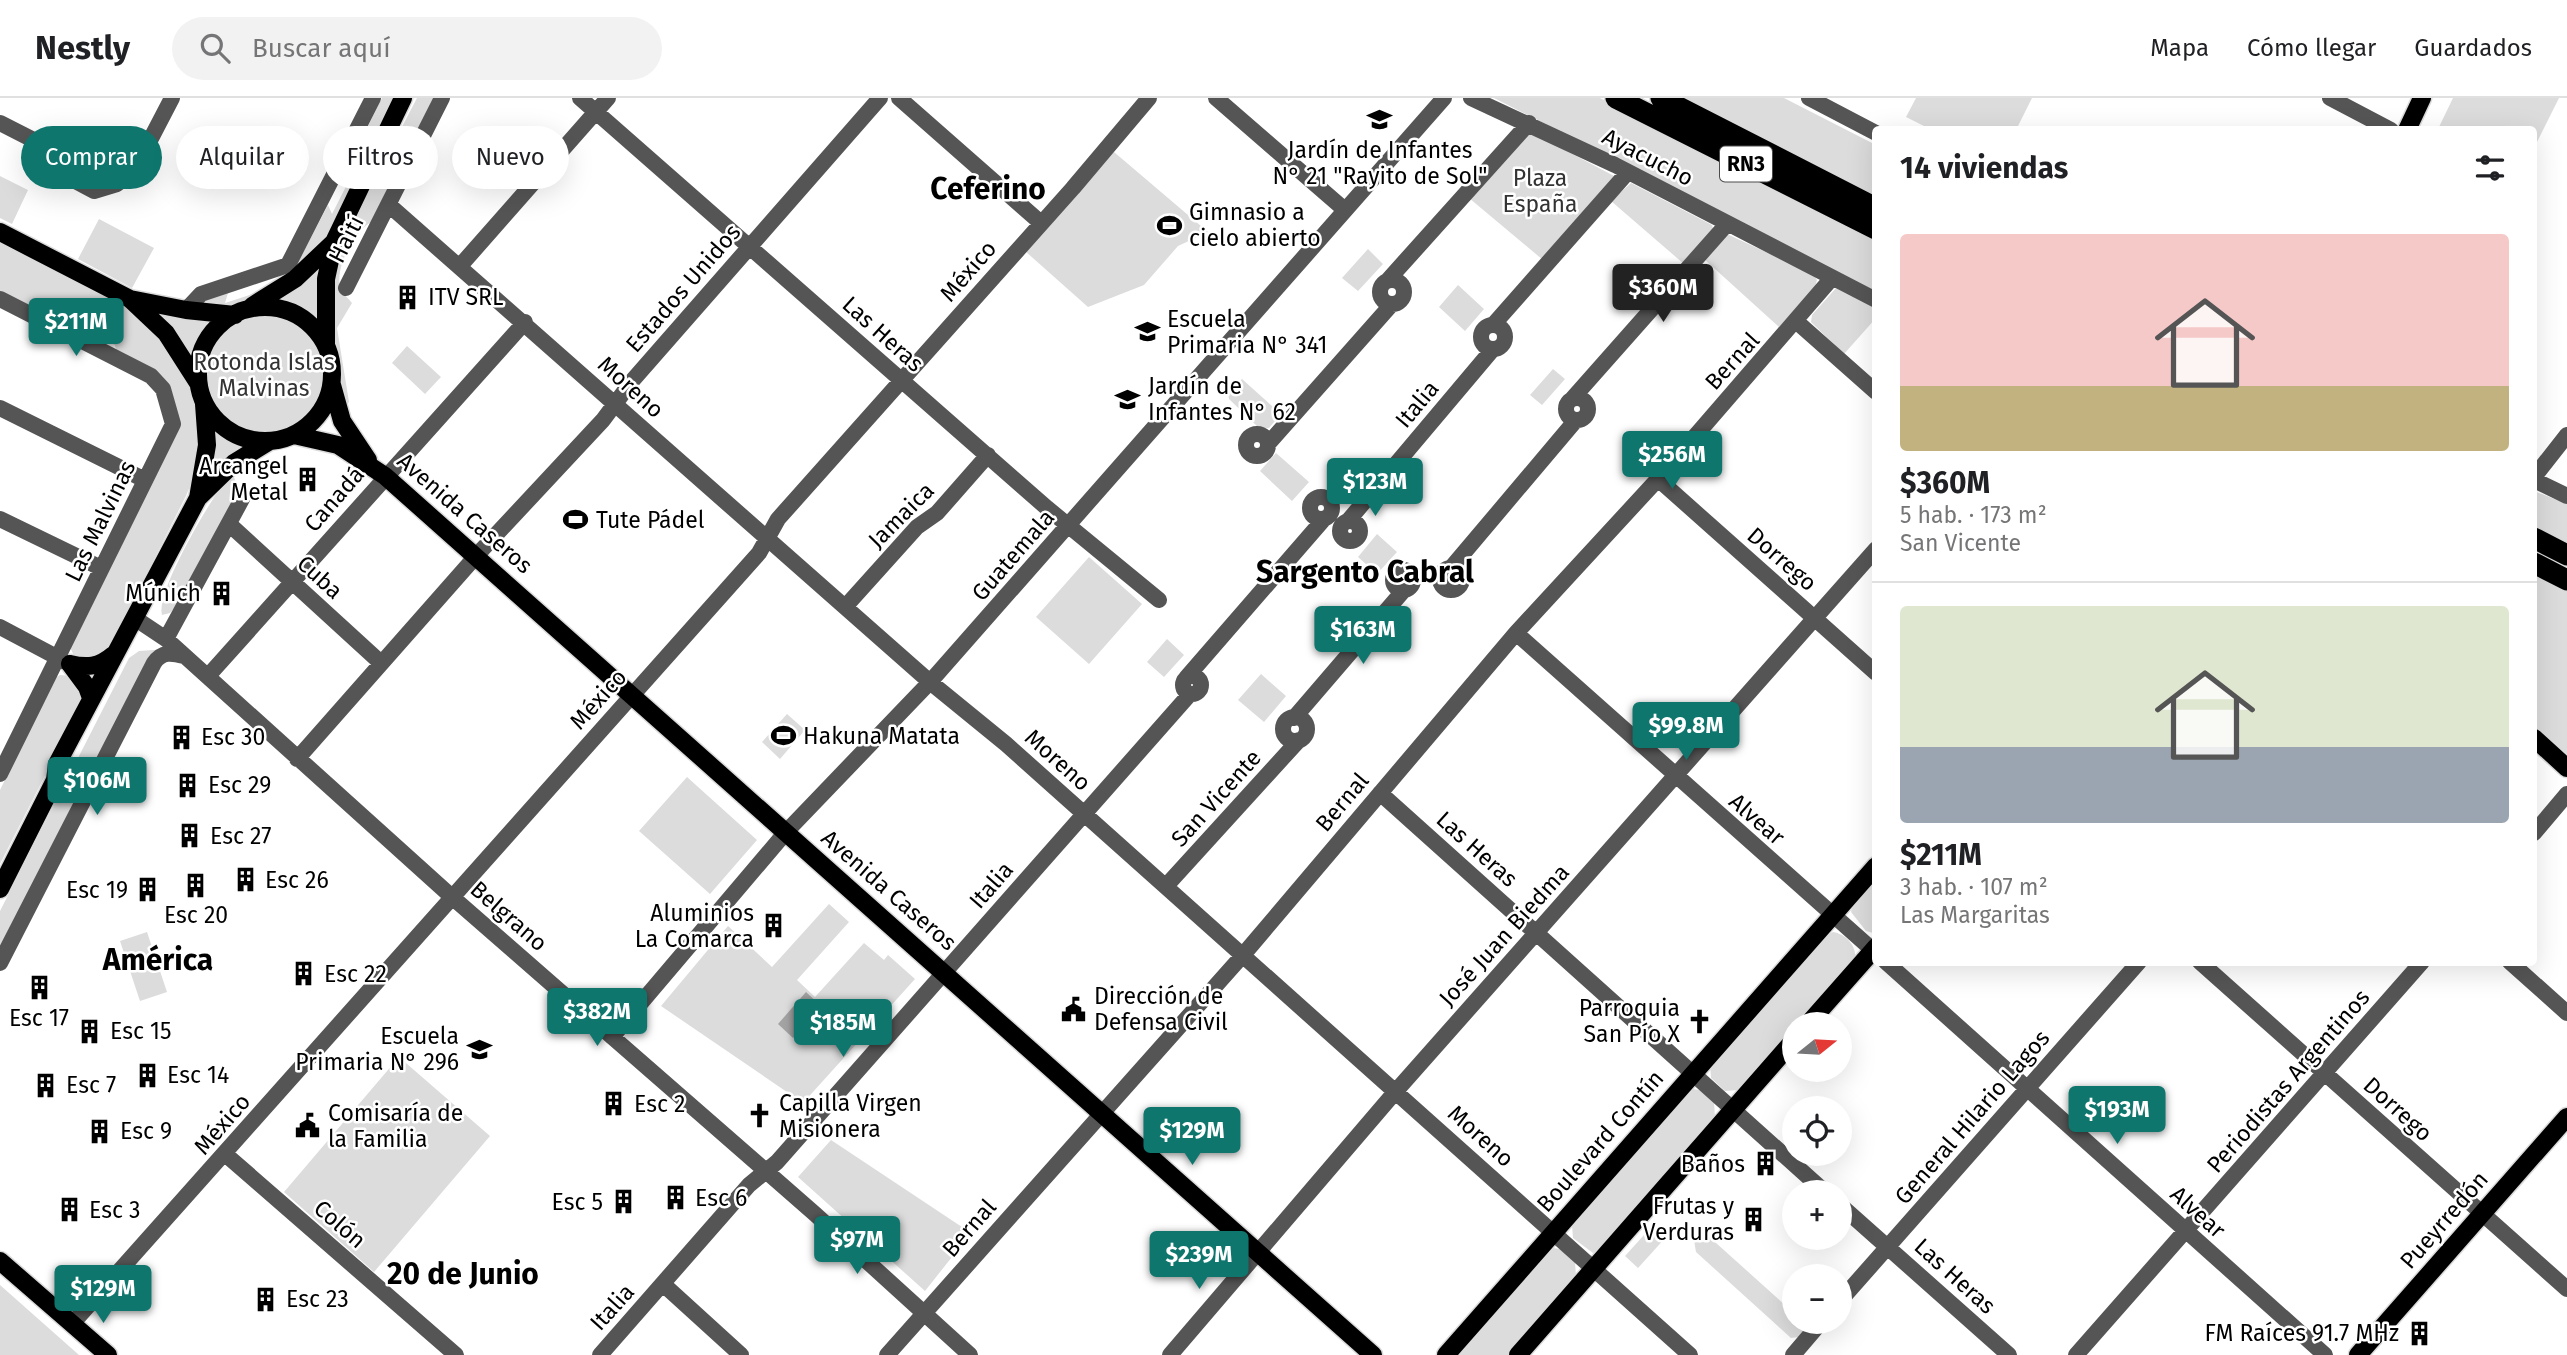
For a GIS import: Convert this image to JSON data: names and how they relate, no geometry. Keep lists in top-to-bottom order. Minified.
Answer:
{"streets":{"highway":["RN3"],"main road":["Avenida Caseros","Boulevard Contín","Pueyrredón"],"street":["Ayacucho","Haití","México","Estados Unidos","Las Heras","Bernal","Moreno","Italia","Canadá","Jamaica","Las Malvinas","Guatemala","Dorrego","Cuba","San Vicente","Alvear","Belgrano","José Juan Biedma","Periodistas Argentinos","General Hilario Lagos","Colón"]},"crossings":[["Ayacucho","Bernal"],["Ayacucho","Italia"],["Haití","Moreno"],["México","Las Heras"],["México","Moreno"],["México","Avenida Caseros"],["México","Belgrano"],["México","Colón"],["Estados Unidos","Las Heras"],["Estados Unidos","Moreno"],["Estados Unidos","Avenida Caseros"],["Estados Unidos","Cuba"],["Estados Unidos","Belgrano"],["Las Heras","Bernal"],["Las Heras","Jamaica"],["Las Heras","Guatemala"],["Las Heras","José Juan Biedma"],["Las Heras","General Hilario Lagos"],["Las Heras","Boulevard Contín"],["Bernal","Moreno"],["Bernal","Avenida Caseros"],["Bernal","Dorrego"],["Bernal","Alvear"],["Bernal","Belgrano"],["Moreno","Italia"],["Moreno","Canadá"],["Moreno","Jamaica"],["Moreno","Guatemala"],["Moreno","San Vicente"],["Moreno","José Juan Biedma"],["Moreno","Boulevard Contín"],["Italia","Avenida Caseros"],["Italia","Belgrano"],["Canadá","Avenida Caseros"],["Canadá","Cuba"],["Canadá","Belgrano"],["Avenida Caseros","Guatemala"],["Avenida Caseros","José Juan Biedma"],["Guatemala","Belgrano"],["Dorrego","José Juan Biedma"],["Dorrego","Periodistas Argentinos"],["Dorrego","Pueyrredón"],["Alvear","José Juan Biedma"],["Alvear","Periodistas Argentinos"],["Alvear","General Hilario Lagos"],["Alvear","Boulevard Contín"]],"districts":["Ceferino","Sargento Cabral","América","20 de Junio"],"parks":["Plaza España","Rotonda Islas Malvinas"],"places":{"school or university":["Jardín de Infantes N° 21 \"Rayito de Sol\"","Escuela Primaria N° 341","Jardín de Infantes N° 62","Escuela Primaria N° 296"],"sports":["Gimnasio a cielo abierto","Tute Pádel","Hakuna Matata"],"building":["ITV SRL","Arcangel Metal","Múnich","Esc 30","Esc 29","Esc 27","Esc 26","Esc 20","Esc 19","Aluminios La Comarca","Esc 22","Esc 17","Esc 15","Esc 14","Esc 7","Esc 2","Esc 9","Baños","Esc 6","Esc 5","Esc 3","Frutas y Verduras","Esc 23","FM Raíces 91.7 MHz"],"public building":["Dirección de Defensa Civil","Comisaría de la Familia"],"church":["Parroquia San Pío X","Capilla Virgen Misionera"]},"north":"right","page":{"header":"Nestly","search":"Buscar aquí","nav":["Mapa","Cómo llegar","Guardados"],"chip":["Comprar","Alquilar","Filtros","Nuevo"],"heading":"14 viviendas","list":[{"name":"$360M","note":"5 hab. · 173 m² · San Vicente"},{"name":"$211M","note":"3 hab. · 107 m² · Las Margaritas"}],"price":["$360M","$211M","$256M","$123M","$163M","$99.8M","$106M","$382M","$185M","$193M","$129M","$97M","$239M","$129M"],"map_buttons":["+","−"]}}
